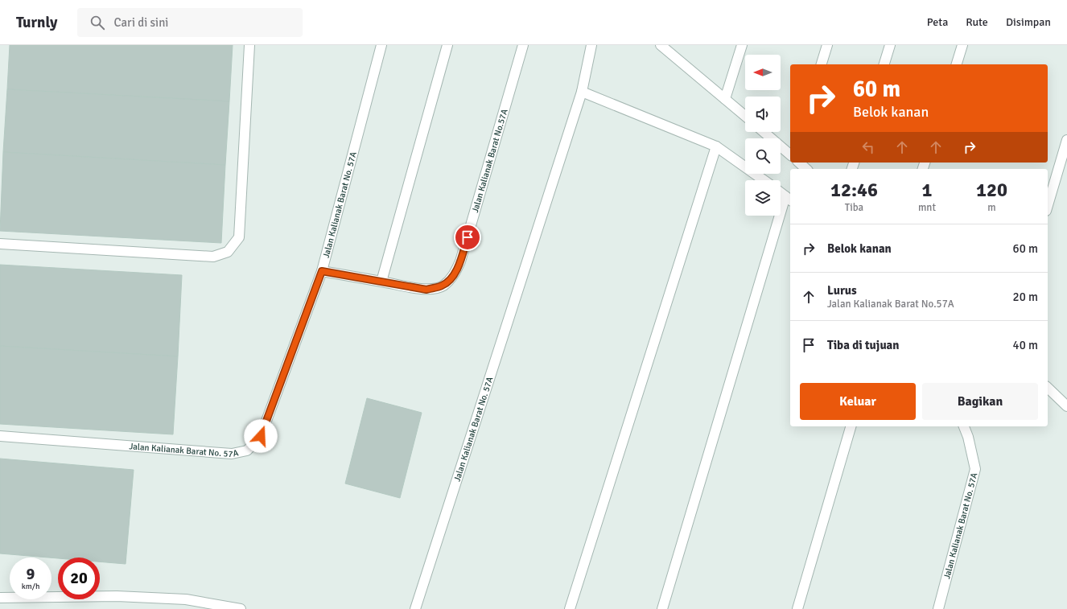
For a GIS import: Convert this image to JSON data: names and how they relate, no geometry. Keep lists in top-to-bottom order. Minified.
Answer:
{"streets":{"lane":["Jalan Kalianak Barat No.57A","Jalan Kalianak Barat No. 57A"]},"crossings":[["Jalan Kalianak Barat No.57A","Jalan Kalianak Barat No. 57A"]],"north":"left","page":{"header":"Turnly","search":"Cari di sini","nav":["Peta","Rute","Disimpan"],"turn":["60 m","Belok kanan"],"eta":["12:46","Tiba","1","mnt","120","m"],"list":[{"name":"Belok kanan","value":"60 m"},{"name":"Lurus","note":"Jalan Kalianak Barat No.57A","value":"20 m"},{"name":"Tiba di tujuan","value":"40 m"}],"buttons":["Keluar","Bagikan"],"speed":"9 km/h","limit":"20"}}
